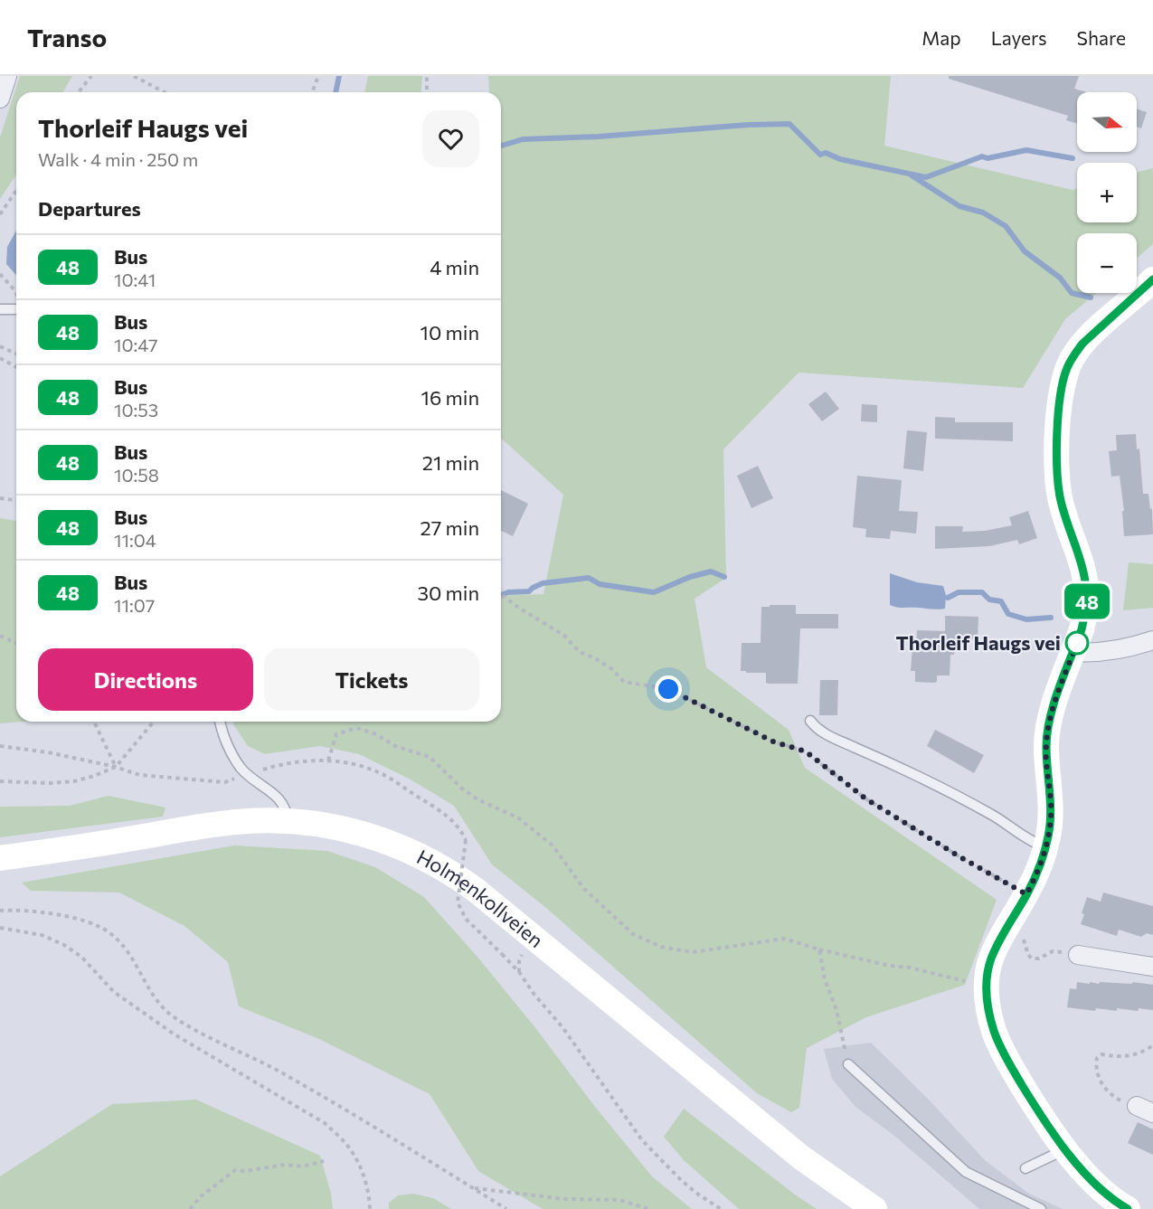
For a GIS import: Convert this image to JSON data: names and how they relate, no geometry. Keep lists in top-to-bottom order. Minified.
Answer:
{"streets":{"street":["Holmenkollveien"]},"places":["Thorleif Haugs vei"],"lines":["bus line 48"],"north":"right","page":{"header":"Transo","nav":["Map","Layers","Share"],"on_map":"48","map_buttons":["+","−"],"heading":[["Thorleif Haugs vei","Walk · 4 min · 250 m"],"Departures"],"list":[{"mark":"48","name":"Bus","note":"10:41","value":"4 min"},{"mark":"48","name":"Bus","note":"10:47","value":"10 min"},{"mark":"48","name":"Bus","note":"10:53","value":"16 min"},{"mark":"48","name":"Bus","note":"10:58","value":"21 min"},{"mark":"48","name":"Bus","note":"11:04","value":"27 min"},{"mark":"48","name":"Bus","note":"11:07","value":"30 min"}],"buttons":["Directions","Tickets"]}}
